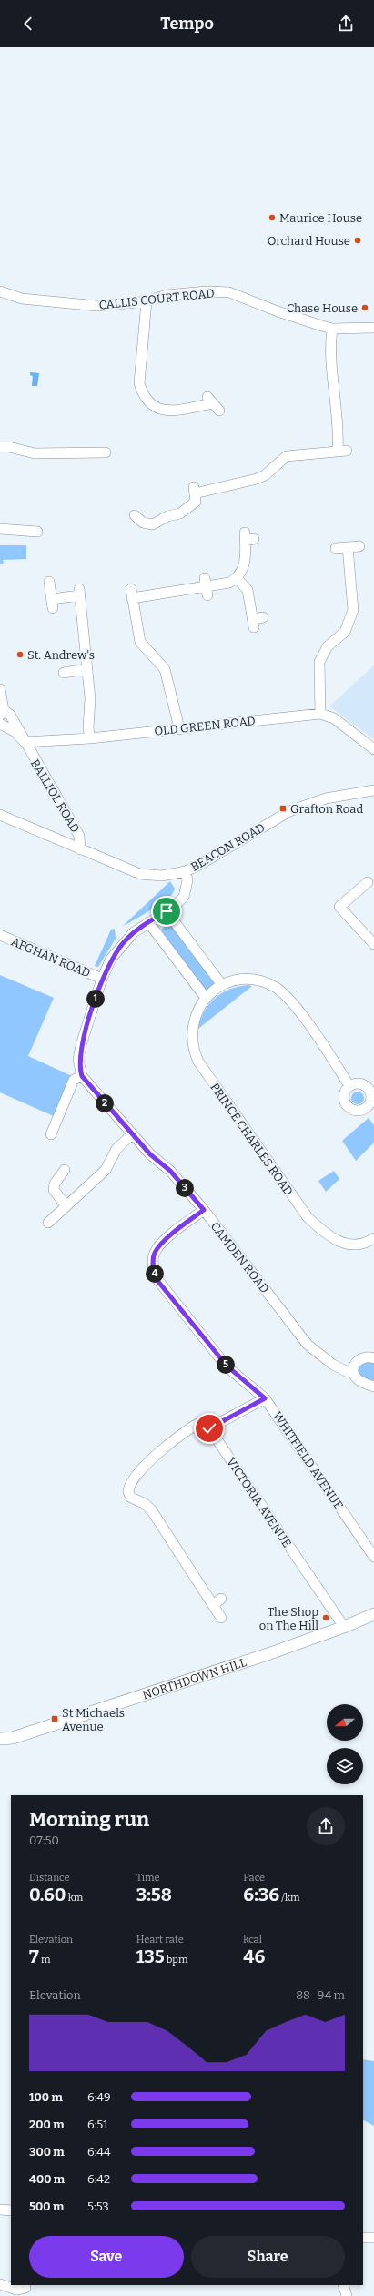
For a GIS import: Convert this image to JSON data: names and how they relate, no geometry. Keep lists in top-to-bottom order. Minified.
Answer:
{"streets":{"main road":["NORTHDOWN HILL"],"street":["CALLIS COURT ROAD","OLD GREEN ROAD","BALLIOL ROAD","BEACON ROAD","AFGHAN ROAD","PRINCE CHARLES ROAD","CAMDEN ROAD","WHITFIELD AVENUE","VICTORIA AVENUE"]},"crossings":[["OLD GREEN ROAD","BALLIOL ROAD"],["BALLIOL ROAD","BEACON ROAD"],["CAMDEN ROAD","WHITFIELD AVENUE"],["VICTORIA AVENUE","NORTHDOWN HILL"]],"places":{"other":["Maurice House","Orchard House","Chase House","St. Andrew's","The Shop on The Hill"],"transit":["Grafton Road","St Michaels Avenue"]},"north":"left","page":{"header":"Tempo","pins":["1","2","3","4","5"],"heading":["Morning run","07:50"],"stats":[["Distance","0.60 km"],["Time","3:58"],["Pace","6:36 /km"],["Elevation","7 m"],["Heart rate","135 bpm"],["kcal","46"]],"chart":["Elevation","88–94 m"],"list":[{"name":"100 m","note":"6:49"},{"name":"200 m","note":"6:51"},{"name":"300 m","note":"6:44"},{"name":"400 m","note":"6:42"},{"name":"500 m","note":"5:53"}],"buttons":["Save","Share"]}}
